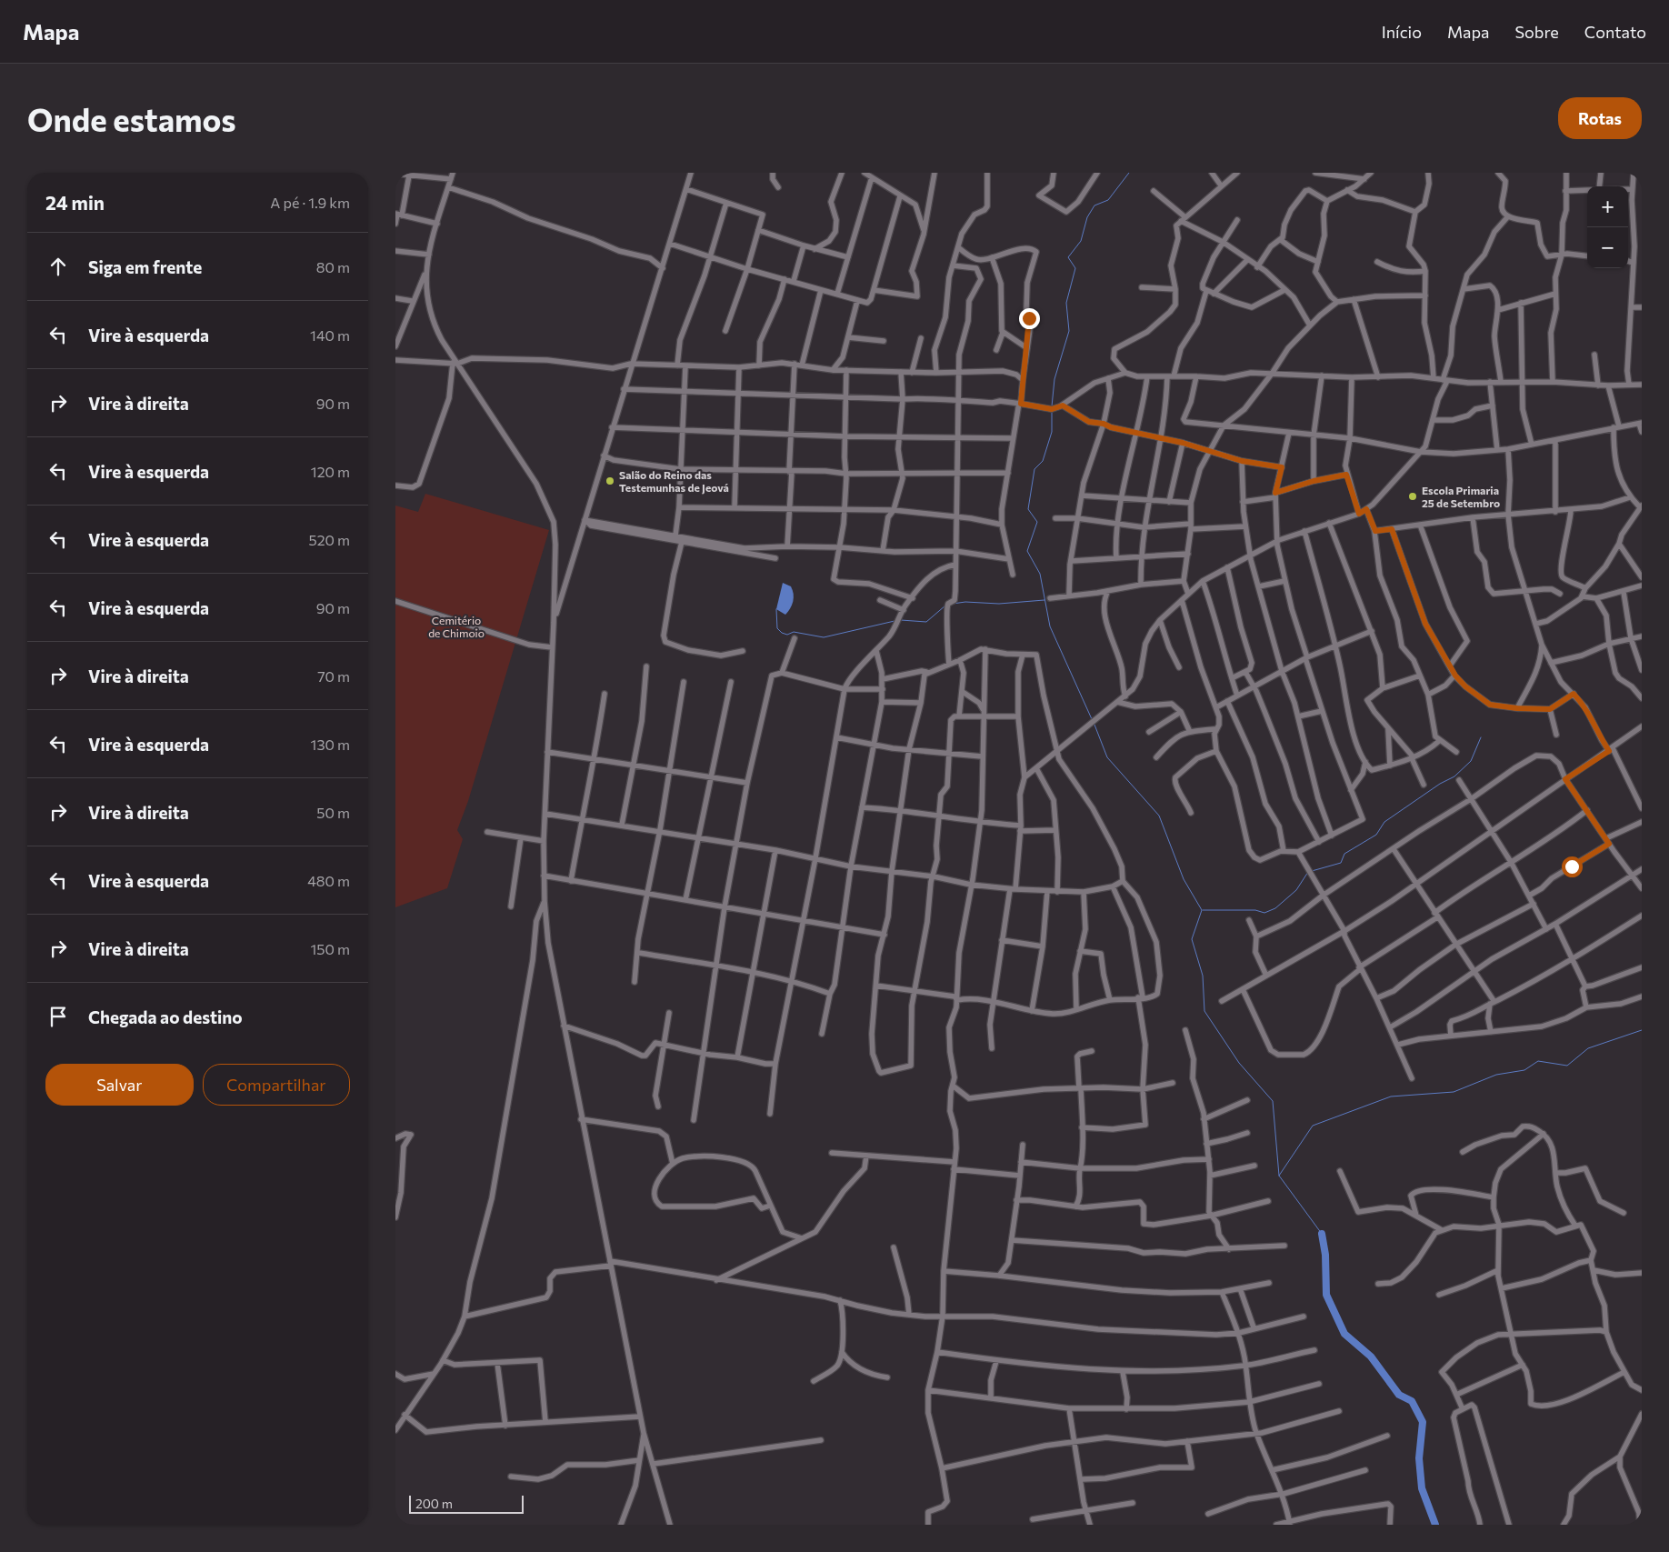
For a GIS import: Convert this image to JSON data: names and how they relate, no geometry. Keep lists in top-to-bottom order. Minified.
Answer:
{"parks":["Cemitério de Chimoio"],"places":["Salão do Reino das Testemunhas de Jeová","Escola Primaria 25 de Setembro"],"scale_bar":"200 m","page":{"header":"Mapa","nav":["Início","Mapa","Sobre","Contato"],"buttons":["Rotas",["Salvar","Compartilhar"]],"title":"Onde estamos","heading":["24 min","A pé · 1.9 km"],"map_buttons":["+","−"],"list":[["Siga em frente","80 m"],["Vire à esquerda","140 m"],["Vire à direita","90 m"],["Vire à esquerda","120 m"],["Vire à esquerda","520 m"],["Vire à esquerda","90 m"],["Vire à direita","70 m"],["Vire à esquerda","130 m"],["Vire à direita","50 m"],["Vire à esquerda","480 m"],["Vire à direita","150 m"],"Chegada ao destino"],"scale":"200 m"}}
